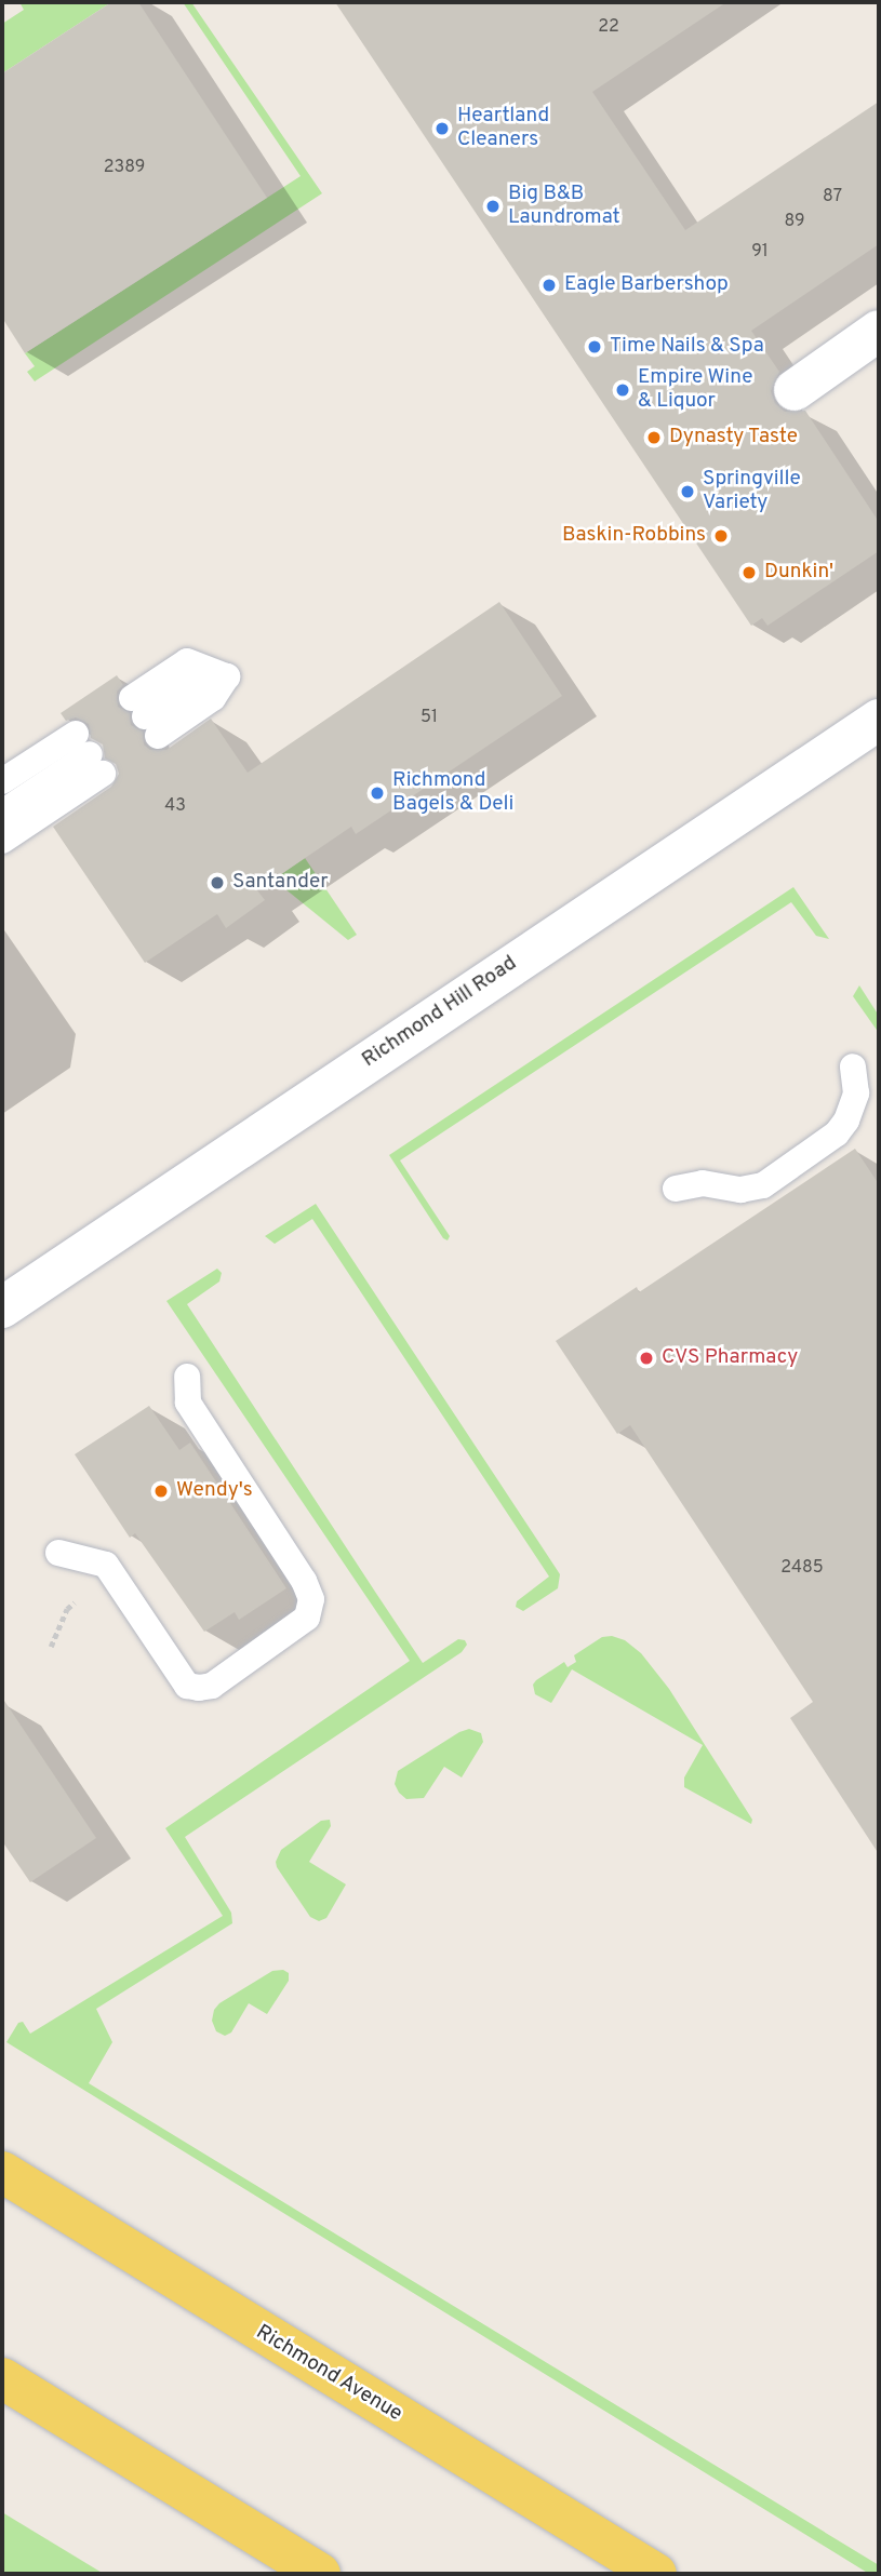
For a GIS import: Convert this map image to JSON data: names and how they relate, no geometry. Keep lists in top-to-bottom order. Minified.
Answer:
{"streets":{"main road":["Richmond Avenue"],"street":["Richmond Hill Road"]},"places":["Heartland Cleaners","Big B&B Laundromat","Eagle Barbershop","Time Nails & Spa","Empire Wine & Liquor","Dynasty Taste","Springville Variety","Baskin-Robbins","Dunkin'","Richmond Bagels & Deli","Santander","CVS Pharmacy","Wendy's"],"house_numbers":["22","2389","87","89","91","51","43","2485"]}
